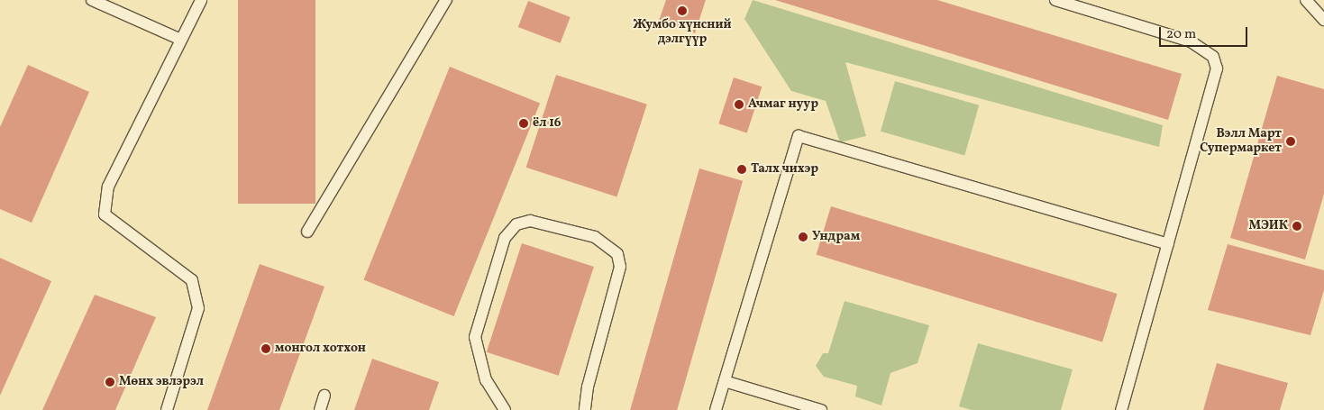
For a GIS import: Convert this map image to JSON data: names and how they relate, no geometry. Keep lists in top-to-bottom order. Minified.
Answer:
{"places":["Жумбо хүнсний дэлгүүр","Ачмаг нуур","ёл 16","Вэлл Март Супермаркет","Талх чихэр","МЭИК","Ундрам","монгол хотхон","Мөнх эвлэрэл"],"scale_bar":"20 m"}
